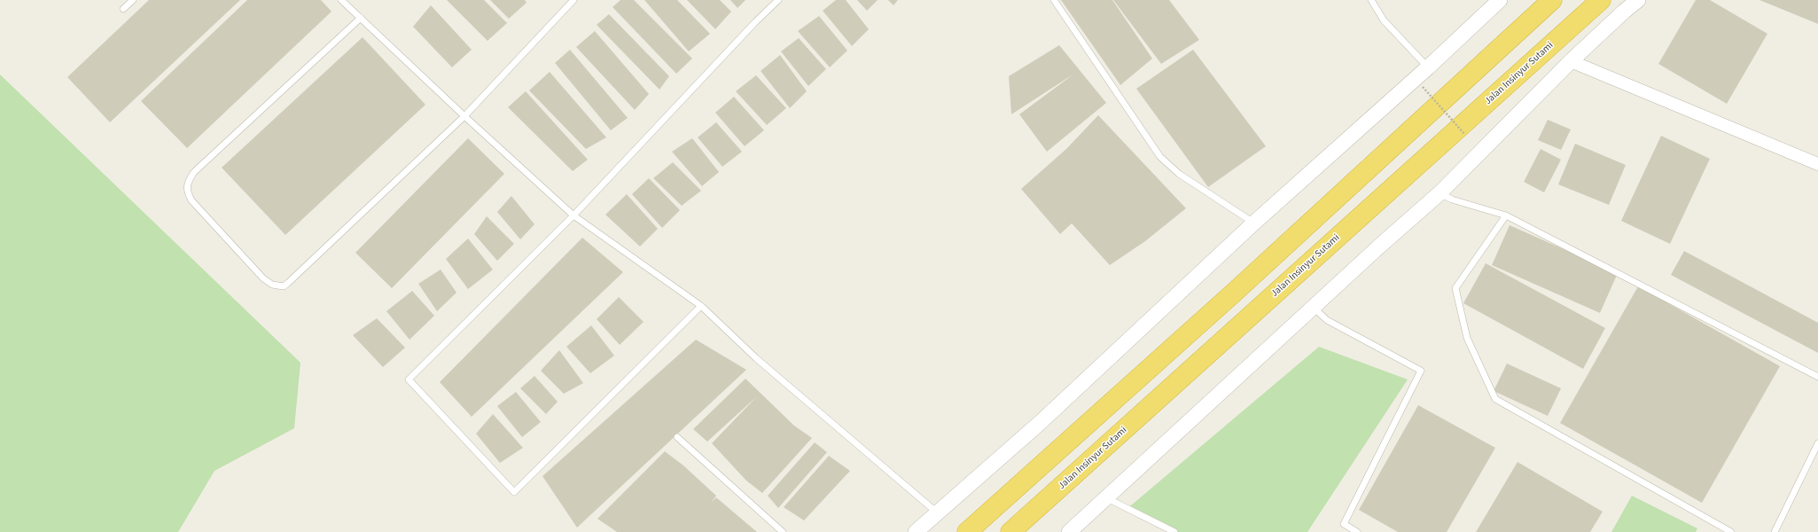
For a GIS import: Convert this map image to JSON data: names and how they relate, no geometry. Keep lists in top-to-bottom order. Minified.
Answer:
{"streets":{"highway":["Jalan Insinyur Sutami"]}}
